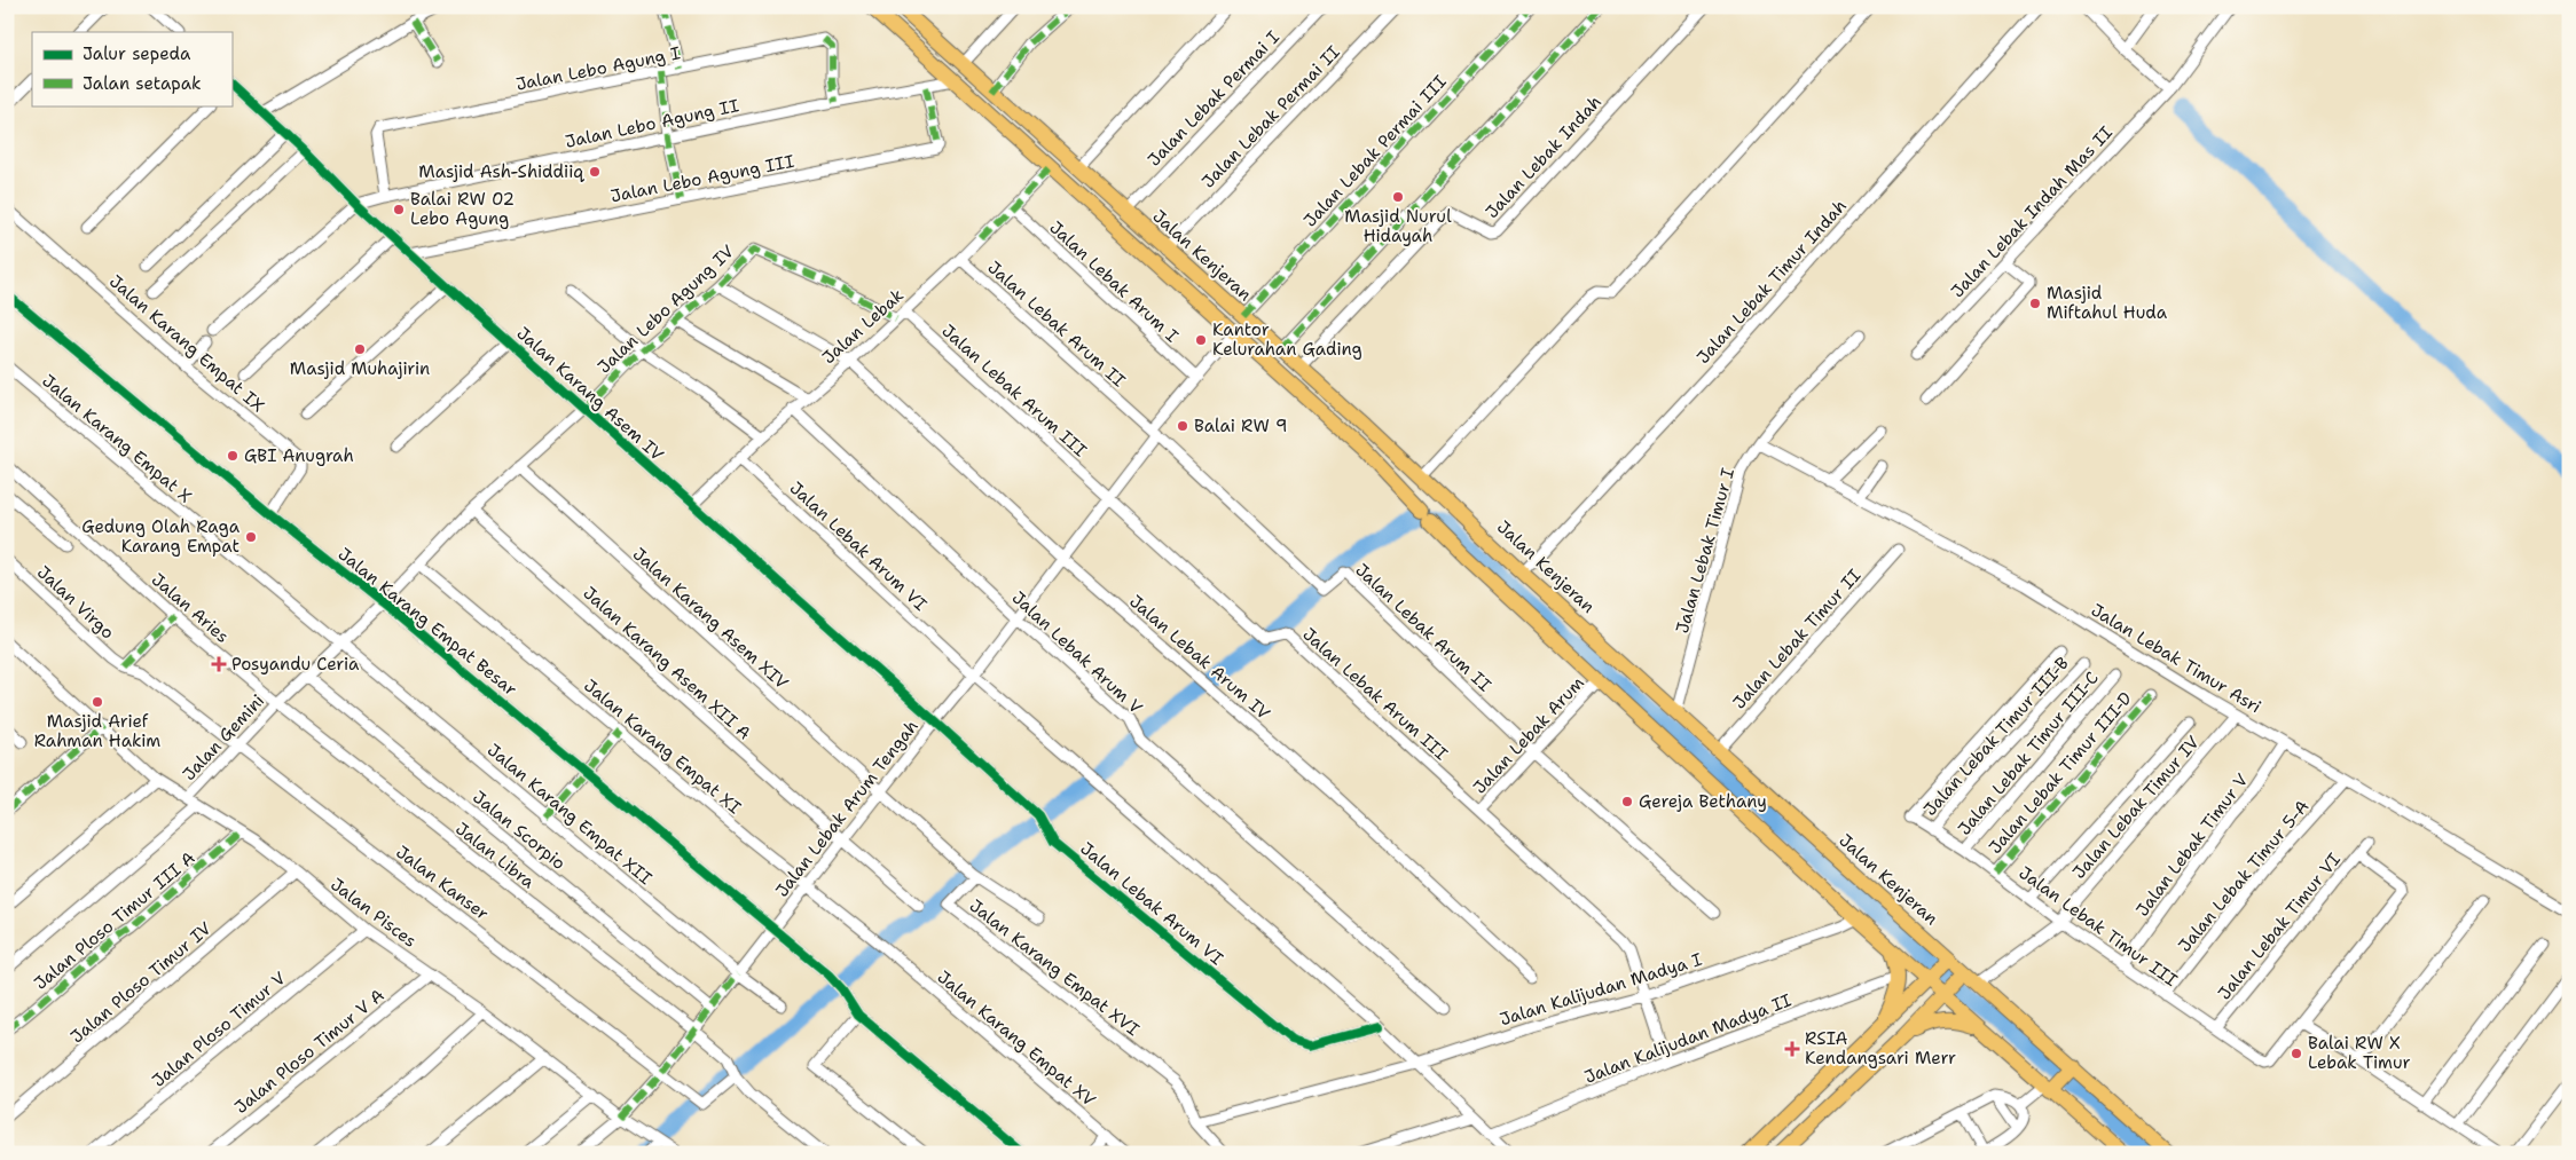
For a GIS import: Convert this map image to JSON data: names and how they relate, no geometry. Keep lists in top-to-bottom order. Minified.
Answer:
{"streets":{"main road":["Jalan Kenjeran"],"street":["Jalan Lebo Agung I","Jalan Lebak Permai I","Jalan Lebak Permai II","Jalan Lebo Agung II","Jalan Lebak Permai III","Jalan Lebak Indah","Jalan Lebo Agung III","Jalan Lebak Indah Mas II","Jalan Lebak Arum I","Jalan Lebak Timur Indah","Jalan Lebo Agung IV","Jalan Lebak Arum II","Jalan Lebak","Jalan Karang Empat IX","Jalan Lebak Arum III","Jalan Karang Asem IV","Jalan Karang Empat X","Jalan Lebak Arum VI","Jalan Lebak Timur I","Jalan Virgo","Jalan Aries","Jalan Karang Asem XIV","Jalan Karang Empat Besar","Jalan Lebak Timur II","Jalan Lebak Arum V","Jalan Lebak Arum IV","Jalan Lebak Timur Asri","Jalan Karang Asem XII A","Jalan Lebak Arum","Jalan Lebak Timur III-B","Jalan Gemini","Jalan Karang Empat XI","Jalan Lebak Timur III-C","Jalan Lebak Timur III-D","Jalan Lebak Timur IV","Jalan Lebak Arum Tengah","Jalan Karang Empat XII","Jalan Scorpio","Jalan Lebak Timur V","Jalan Libra","Jalan Lebak Timur 5-A","Jalan Kanser","Jalan Pisces","Jalan Ploso Timur III A","Jalan Lebak Timur III","Jalan Lebak Timur VI","Jalan Karang Empat XVI","Jalan Ploso Timur IV","Jalan Kalijudan Madya I","Jalan Ploso Timur V","Jalan Karang Empat XV","Jalan Kalijudan Madya II","Jalan Ploso Timur V A"]},"crossings":[["Jalan Lebo Agung I","Jalan Lebo Agung II"],["Jalan Lebak Permai I","Jalan Kenjeran"],["Jalan Lebak Permai II","Jalan Kenjeran"],["Jalan Lebo Agung II","Jalan Lebo Agung III"],["Jalan Lebo Agung II","Jalan Kenjeran"],["Jalan Lebo Agung II","Jalan Karang Asem IV"],["Jalan Lebak Permai III","Jalan Kenjeran"],["Jalan Lebak Indah","Jalan Kenjeran"],["Jalan Lebo Agung III","Jalan Karang Asem IV"],["Jalan Kenjeran","Jalan Lebak Timur Indah"],["Jalan Kenjeran","Jalan Lebak"],["Jalan Kenjeran","Jalan Lebak Timur I"],["Jalan Kenjeran","Jalan Lebak Timur II"],["Jalan Kenjeran","Jalan Lebak Arum"],["Jalan Kenjeran","Jalan Lebak Timur IV"],["Jalan Kenjeran","Jalan Lebak Arum Tengah"],["Jalan Kenjeran","Jalan Kalijudan Madya I"],["Jalan Lebak Arum I","Jalan Lebak"],["Jalan Lebak Arum I","Jalan Lebak Arum Tengah"],["Jalan Lebo Agung IV","Jalan Lebak Arum III"],["Jalan Lebo Agung IV","Jalan Karang Asem IV"],["Jalan Lebo Agung IV","Jalan Karang Asem XIV"],["Jalan Lebo Agung IV","Jalan Lebak Arum IV"],["Jalan Lebak Arum II","Jalan Lebak"],["Jalan Lebak Arum II","Jalan Lebak Arum"],["Jalan Lebak Arum II","Jalan Lebak Arum Tengah"],["Jalan Lebak","Jalan Lebak Arum III"],["Jalan Lebak","Jalan Karang Asem IV"],["Jalan Lebak","Jalan Lebak Arum VI"],["Jalan Lebak","Jalan Lebak Arum V"],["Jalan Lebak","Jalan Lebak Arum IV"],["Jalan Karang Empat IX","Jalan Karang Empat Besar"],["Jalan Lebak Arum III","Jalan Lebak Arum"],["Jalan Lebak Arum III","Jalan Lebak Arum Tengah"],["Jalan Lebak Arum III","Jalan Kalijudan Madya I"],["Jalan Lebak Arum III","Jalan Kalijudan Madya II"],["Jalan Karang Asem IV","Jalan Lebak Arum VI"],["Jalan Karang Asem IV","Jalan Lebak Arum Tengah"],["Jalan Karang Empat X","Jalan Gemini"],["Jalan Karang Empat X","Jalan Karang Empat XII"],["Jalan Lebak Arum VI","Jalan Lebak Arum Tengah"],["Jalan Lebak Timur I","Jalan Lebak Timur Asri"],["Jalan Virgo","Jalan Kanser"],["Jalan Aries","Jalan Gemini"],["Jalan Aries","Jalan Libra"],["Jalan Karang Asem XIV","Jalan Lebak Arum Tengah"],["Jalan Karang Empat Besar","Jalan Gemini"],["Jalan Karang Empat Besar","Jalan Lebak Arum Tengah"],["Jalan Lebak Arum V","Jalan Lebak Arum Tengah"],["Jalan Lebak Arum IV","Jalan Lebak Arum Tengah"],["Jalan Lebak Timur Asri","Jalan Lebak Timur IV"],["Jalan Lebak Timur Asri","Jalan Lebak Timur V"],["Jalan Lebak Timur Asri","Jalan Lebak Timur 5-A"],["Jalan Karang Asem XII A","Jalan Lebak Arum Tengah"],["Jalan Lebak Timur III-B","Jalan Lebak Timur III"],["Jalan Gemini","Jalan Karang Empat XII"],["Jalan Gemini","Jalan Scorpio"],["Jalan Gemini","Jalan Libra"],["Jalan Gemini","Jalan Kanser"],["Jalan Gemini","Jalan Pisces"],["Jalan Karang Empat XI","Jalan Lebak Arum Tengah"],["Jalan Karang Empat XI","Jalan Karang Empat XV"],["Jalan Lebak Timur III-C","Jalan Lebak Timur III"],["Jalan Lebak Timur III-D","Jalan Lebak Timur III"],["Jalan Lebak Timur IV","Jalan Lebak Timur III"],["Jalan Lebak Arum Tengah","Jalan Karang Empat XII"],["Jalan Lebak Arum Tengah","Jalan Scorpio"],["Jalan Lebak Arum Tengah","Jalan Libra"],["Jalan Lebak Arum Tengah","Jalan Kanser"],["Jalan Lebak Arum Tengah","Jalan Pisces"],["Jalan Lebak Timur V","Jalan Lebak Timur III"],["Jalan Libra","Jalan Kanser"],["Jalan Lebak Timur 5-A","Jalan Lebak Timur III"],["Jalan Pisces","Jalan Ploso Timur III A"],["Jalan Pisces","Jalan Ploso Timur IV"],["Jalan Pisces","Jalan Ploso Timur V"],["Jalan Pisces","Jalan Ploso Timur V A"],["Jalan Lebak Timur III","Jalan Lebak Timur VI"],["Jalan Karang Empat XVI","Jalan Kalijudan Madya I"]],"places":{"other":["Masjid Ash-Shiddiiq","Masjid Nurul Hidayah","Balai RW 02 Lebo Agung","Masjid Miftahul Huda","Kantor Kelurahan Gading","Masjid Muhajirin","Balai RW 9","GBI Anugrah","Gedung Olah Raga Karang Empat","Masjid Arief Rahman Hakim","Gereja Bethany","Balai RW X Lebak Timur"],"health":["Posyandu Ceria","RSIA Kendangsari Merr"]},"legend":["Jalur sepeda","Jalan setapak"]}
